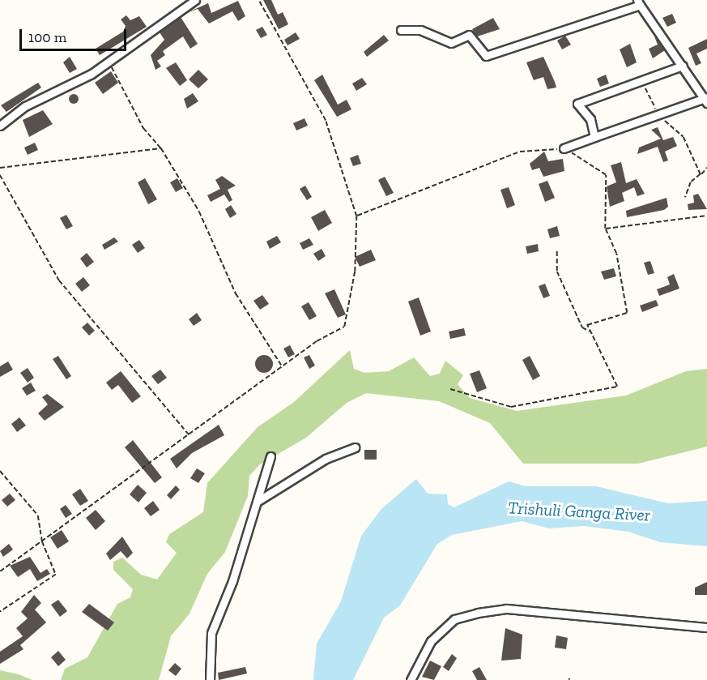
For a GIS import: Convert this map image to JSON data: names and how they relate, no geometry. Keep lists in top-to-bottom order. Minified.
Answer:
{"water":["Trishuli Ganga River"],"scale_bar":"100 m"}
